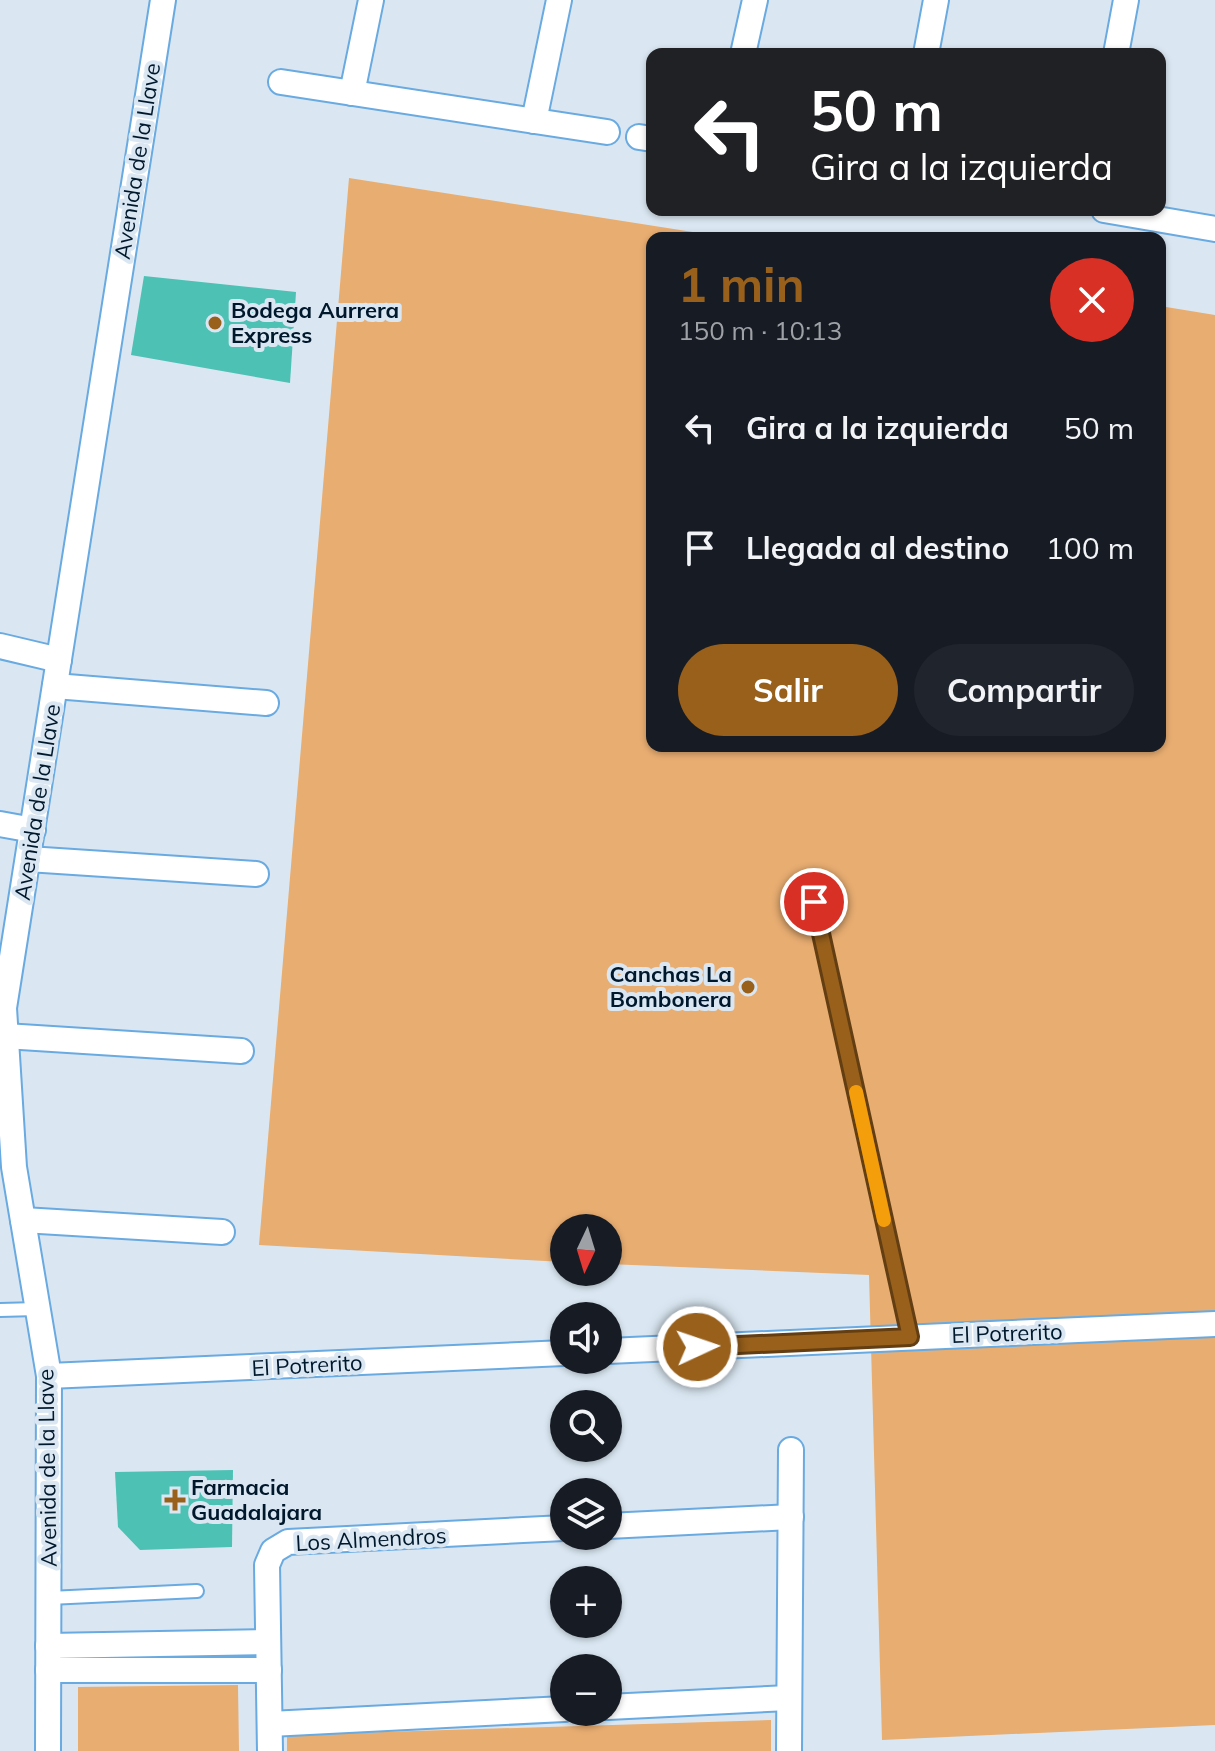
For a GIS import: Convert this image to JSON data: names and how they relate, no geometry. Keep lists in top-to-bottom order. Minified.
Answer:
{"streets":{"street":["Avenida de la Llave","El Potrerito","Los Almendros"]},"crossings":[["Avenida de la Llave","El Potrerito"]],"places":{"other":["Bodega Aurrera Express","Canchas La Bombonera"],"health":["Farmacia Guadalajara"]},"north":"bottom","page":{"turn":["50 m","Gira a la izquierda"],"heading":["1 min","150 m · 10:13"],"list":[{"name":"Gira a la izquierda","value":"50 m"},{"name":"Llegada al destino","value":"100 m"}],"buttons":["Salir","Compartir"],"map_buttons":["+","−"]}}
